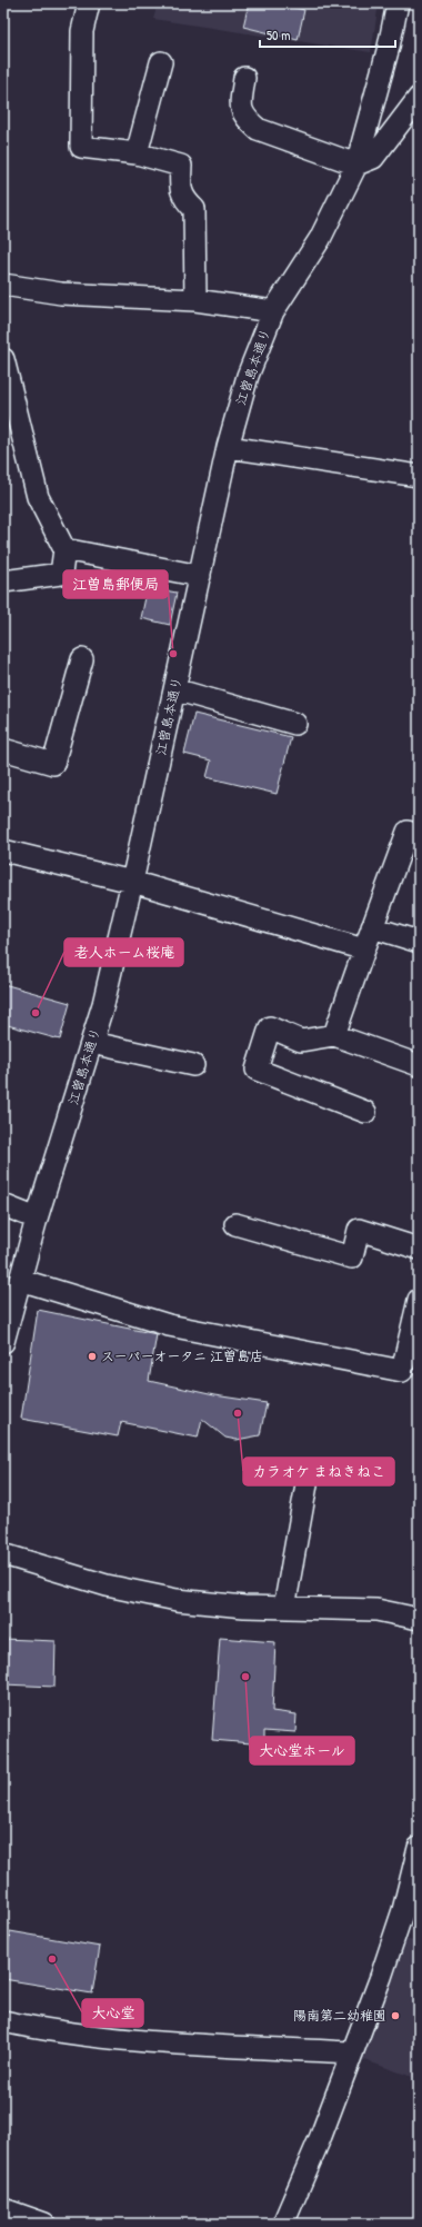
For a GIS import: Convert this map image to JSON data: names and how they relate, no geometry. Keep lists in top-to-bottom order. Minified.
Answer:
{"streets":{"street":["江曽島本通り"]},"places":["江曽島郵便局","老人ホーム桜庵","スーパーオータニ 江曽島店","カラオケ まねきねこ","大心堂ホール","大心堂","陽南第二幼稚園"],"scale_bar":"50 m"}
